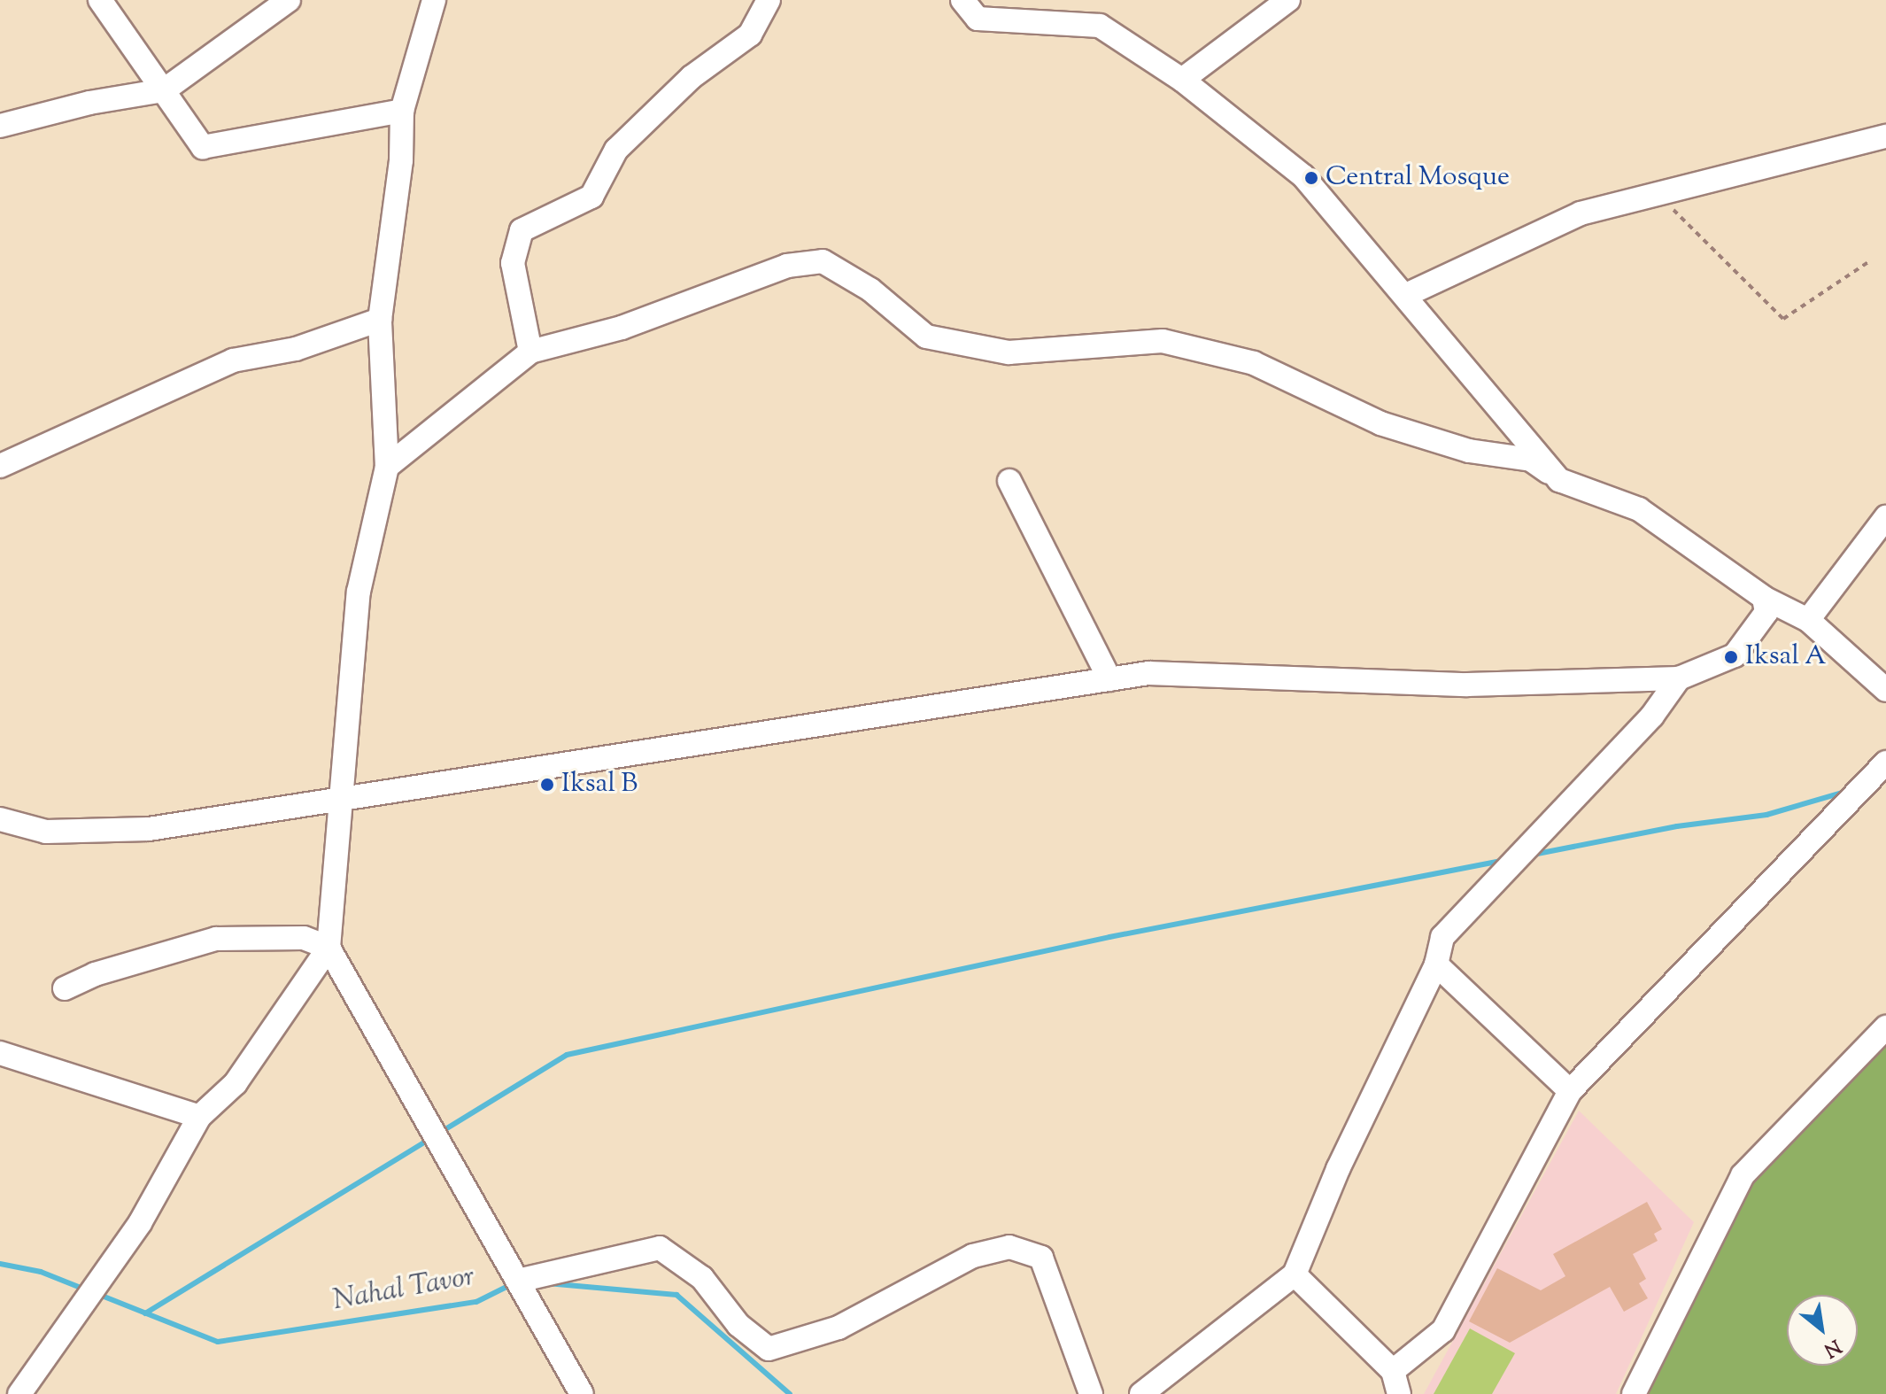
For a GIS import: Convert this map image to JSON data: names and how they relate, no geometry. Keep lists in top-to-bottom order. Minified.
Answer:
{"water":["Nahal Tavor"],"places":["Central Mosque","Iksal A","Iksal B"],"north":"bottom right"}
